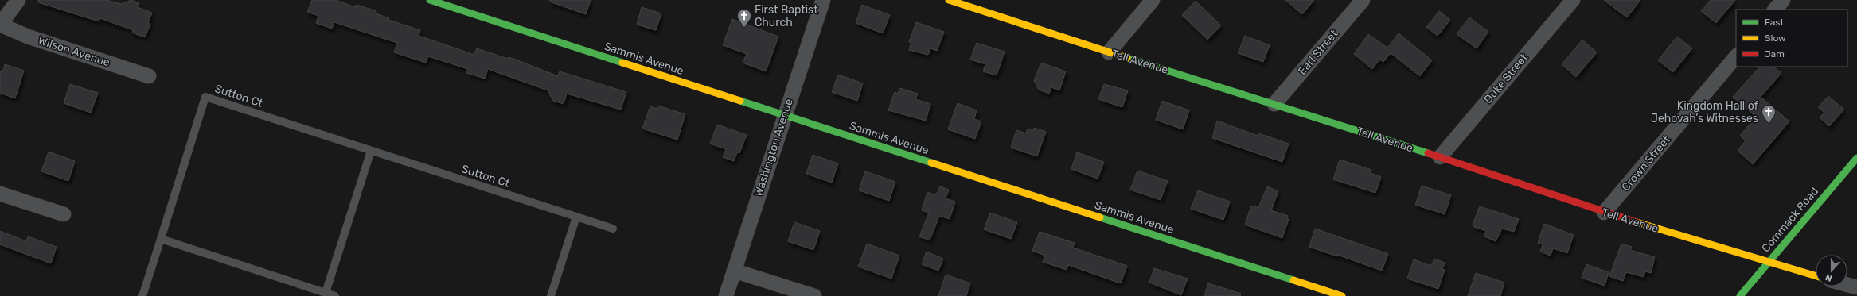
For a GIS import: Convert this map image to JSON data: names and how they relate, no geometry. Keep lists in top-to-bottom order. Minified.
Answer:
{"streets":{"street":["Wilson Avenue","Earl Street","Sammis Avenue","Tell Avenue","Duke Street","Washington Avenue","Crown Street","Commack Road"],"lane":["Sutton Ct"]},"crossings":[["Earl Street","Tell Avenue"],["Sammis Avenue","Washington Avenue"],["Tell Avenue","Duke Street"],["Tell Avenue","Crown Street"],["Tell Avenue","Commack Road"]],"places":{"church":["First Baptist Church","Kingdom Hall of Jehovah’s Witnesses"]},"legend":["Fast","Slow","Jam"],"north":"bottom"}
